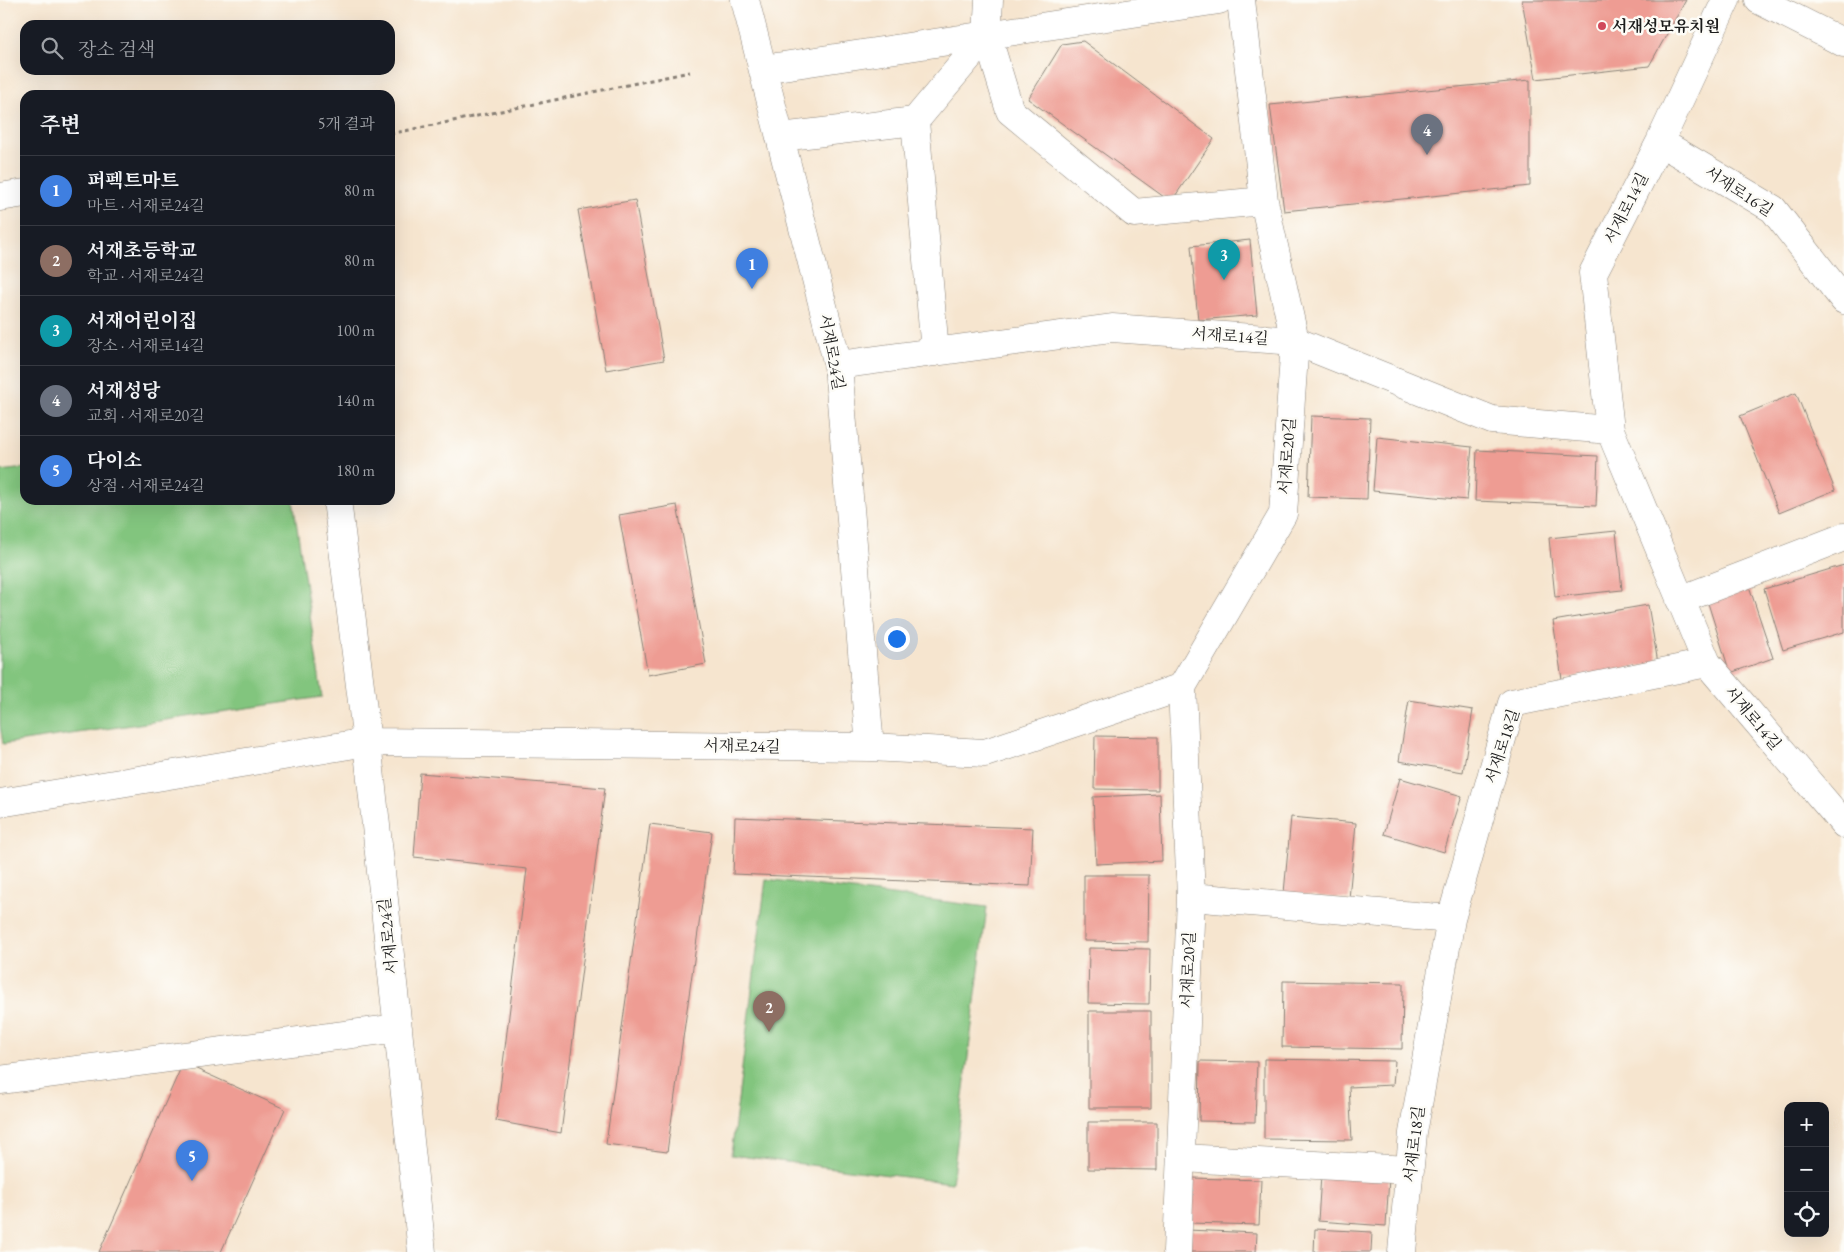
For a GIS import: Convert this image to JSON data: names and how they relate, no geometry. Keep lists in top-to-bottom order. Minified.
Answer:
{"streets":{"street":["서재로16길","서재로14길","서재로24길","서재로20길","서재로18길"]},"crossings":[["서재로16길","서재로14길"],["서재로14길","서재로24길"],["서재로14길","서재로20길"],["서재로14길","서재로18길"]],"places":["서재성모유치원"],"page":{"search":"장소 검색","heading":["주변","5개 결과"],"pins":["4","3","1","2","5"],"list":[{"mark":"1","name":"퍼펙트마트","note":"마트 · 서재로24길","value":"80 m"},{"mark":"2","name":"서재초등학교","note":"학교 · 서재로24길","value":"80 m"},{"mark":"3","name":"서재어린이집","note":"장소 · 서재로14길","value":"100 m"},{"mark":"4","name":"서재성당","note":"교회 · 서재로20길","value":"140 m"},{"mark":"5","name":"다이소","note":"상점 · 서재로24길","value":"180 m"}],"map_buttons":["+","−"]}}
